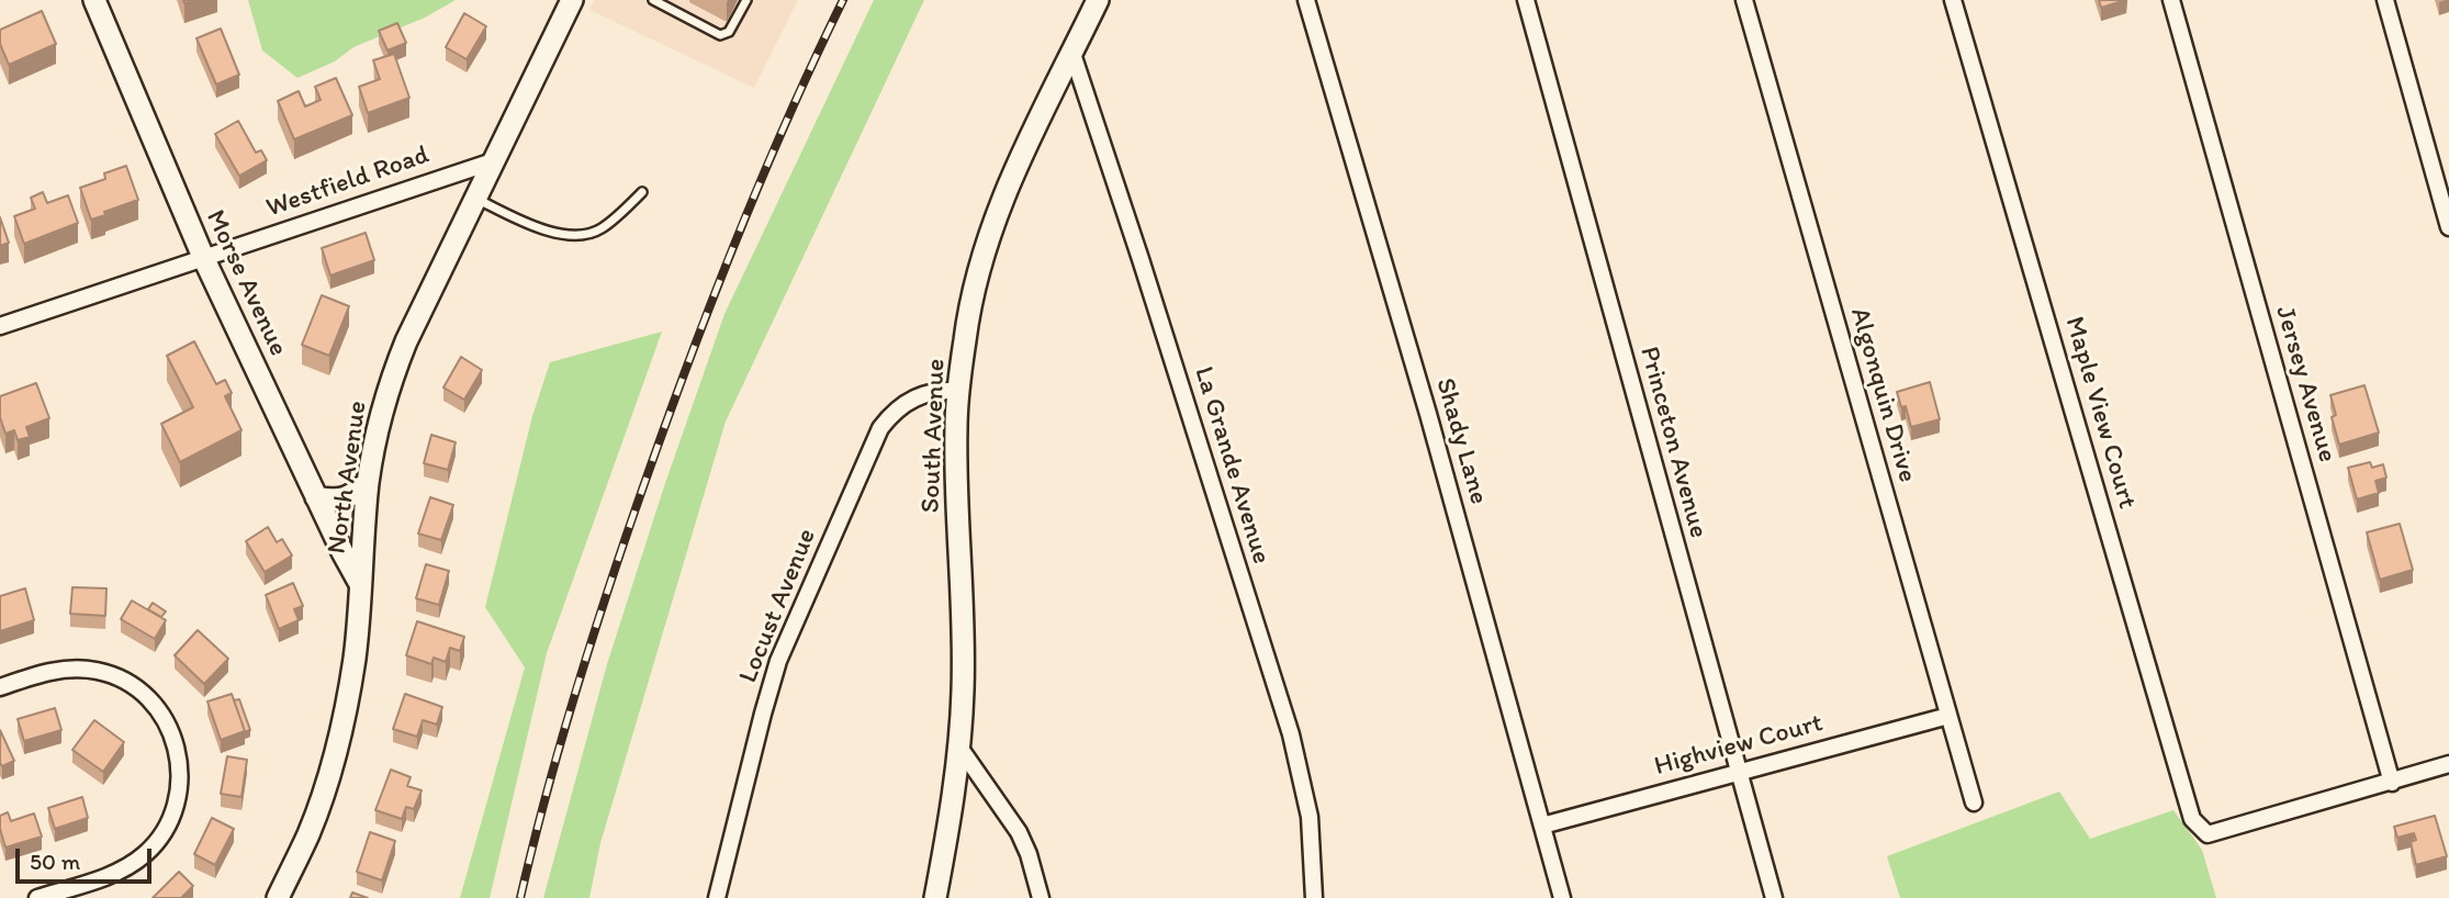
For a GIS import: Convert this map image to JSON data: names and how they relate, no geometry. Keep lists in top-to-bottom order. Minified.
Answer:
{"streets":{"main road":["Morse Avenue","South Avenue","North Avenue"],"street":["Westfield Road","Jersey Avenue","Algonquin Drive","Maple View Court","Shady Lane","Princeton Avenue","La Grande Avenue","Locust Avenue","Highview Court"]},"crossings":[["Westfield Road","Morse Avenue"],["Westfield Road","North Avenue"],["Morse Avenue","North Avenue"],["Jersey Avenue","Maple View Court"],["Algonquin Drive","Highview Court"],["South Avenue","La Grande Avenue"],["South Avenue","Locust Avenue"],["Shady Lane","Highview Court"],["Princeton Avenue","Highview Court"]],"scale_bar":"50 m"}
